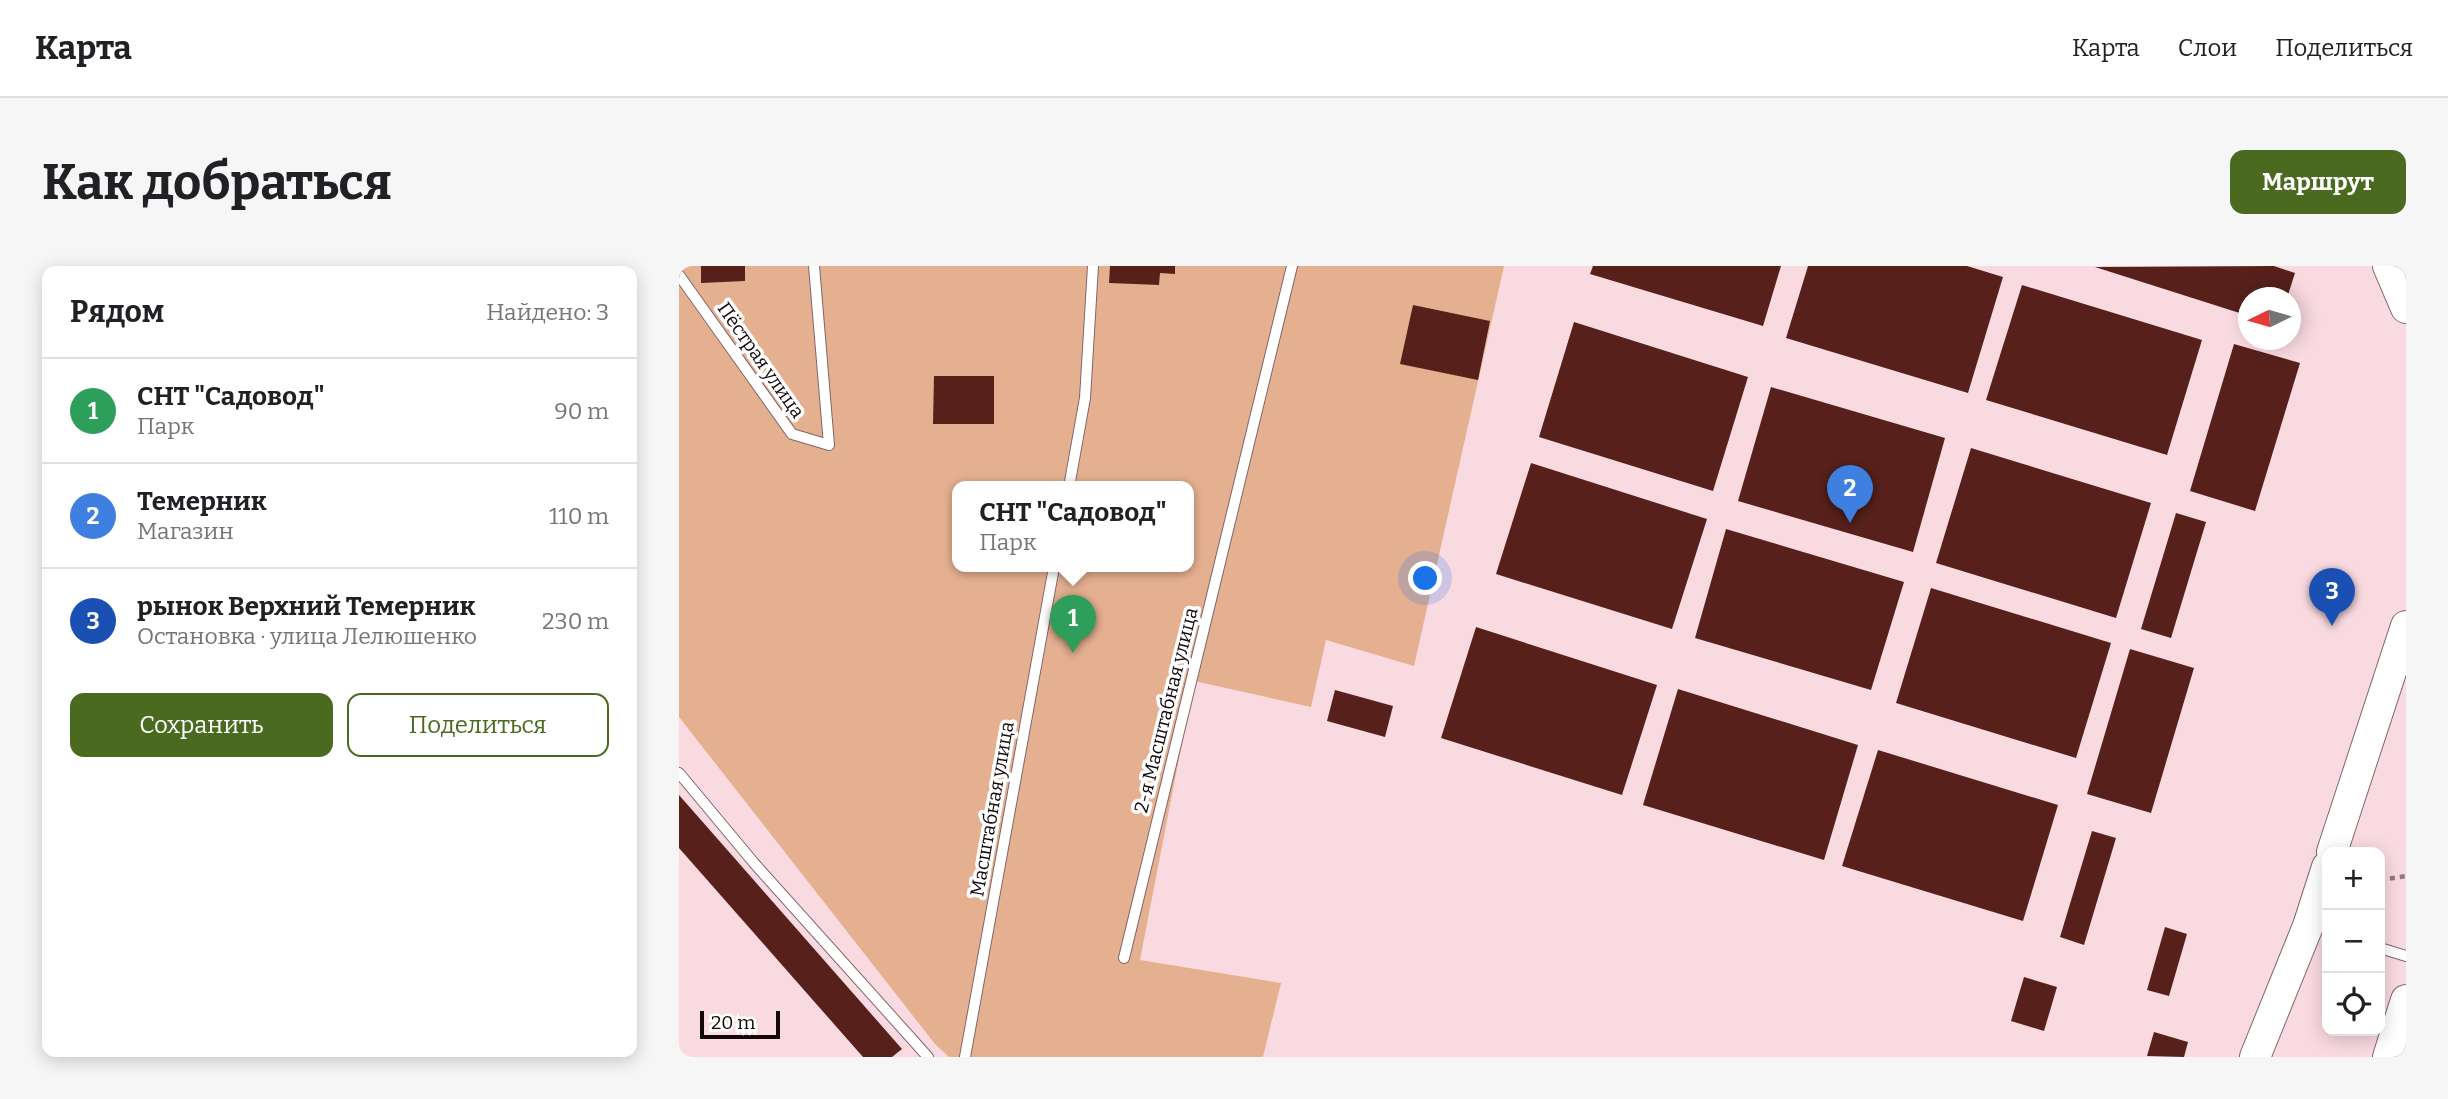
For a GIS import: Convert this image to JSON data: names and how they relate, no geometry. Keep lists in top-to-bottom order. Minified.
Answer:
{"streets":{"lane":["Пёстрая улица","2-я Масштабная улица","Масштабная улица"]},"scale_bar":"20 m","north":"left","page":{"header":"Карта","nav":["Карта","Слои","Поделиться"],"buttons":["Маршрут",["Сохранить","Поделиться"]],"title":"Как добраться","heading":["Рядом","Найдено: 3"],"list":[{"mark":"1","name":"СНТ \"Садовод\"","note":"Парк","value":"90 m"},{"mark":"2","name":"Темерник","note":"Магазин","value":"110 m"},{"mark":"3","name":"рынок Верхний Темерник","note":"Остановка · улица Лелюшенко","value":"230 m"}],"pins":["2","3","1"],"popup":["СНТ \"Садовод\"","Парк"],"map_buttons":["+","−"],"scale":"20 m"}}
